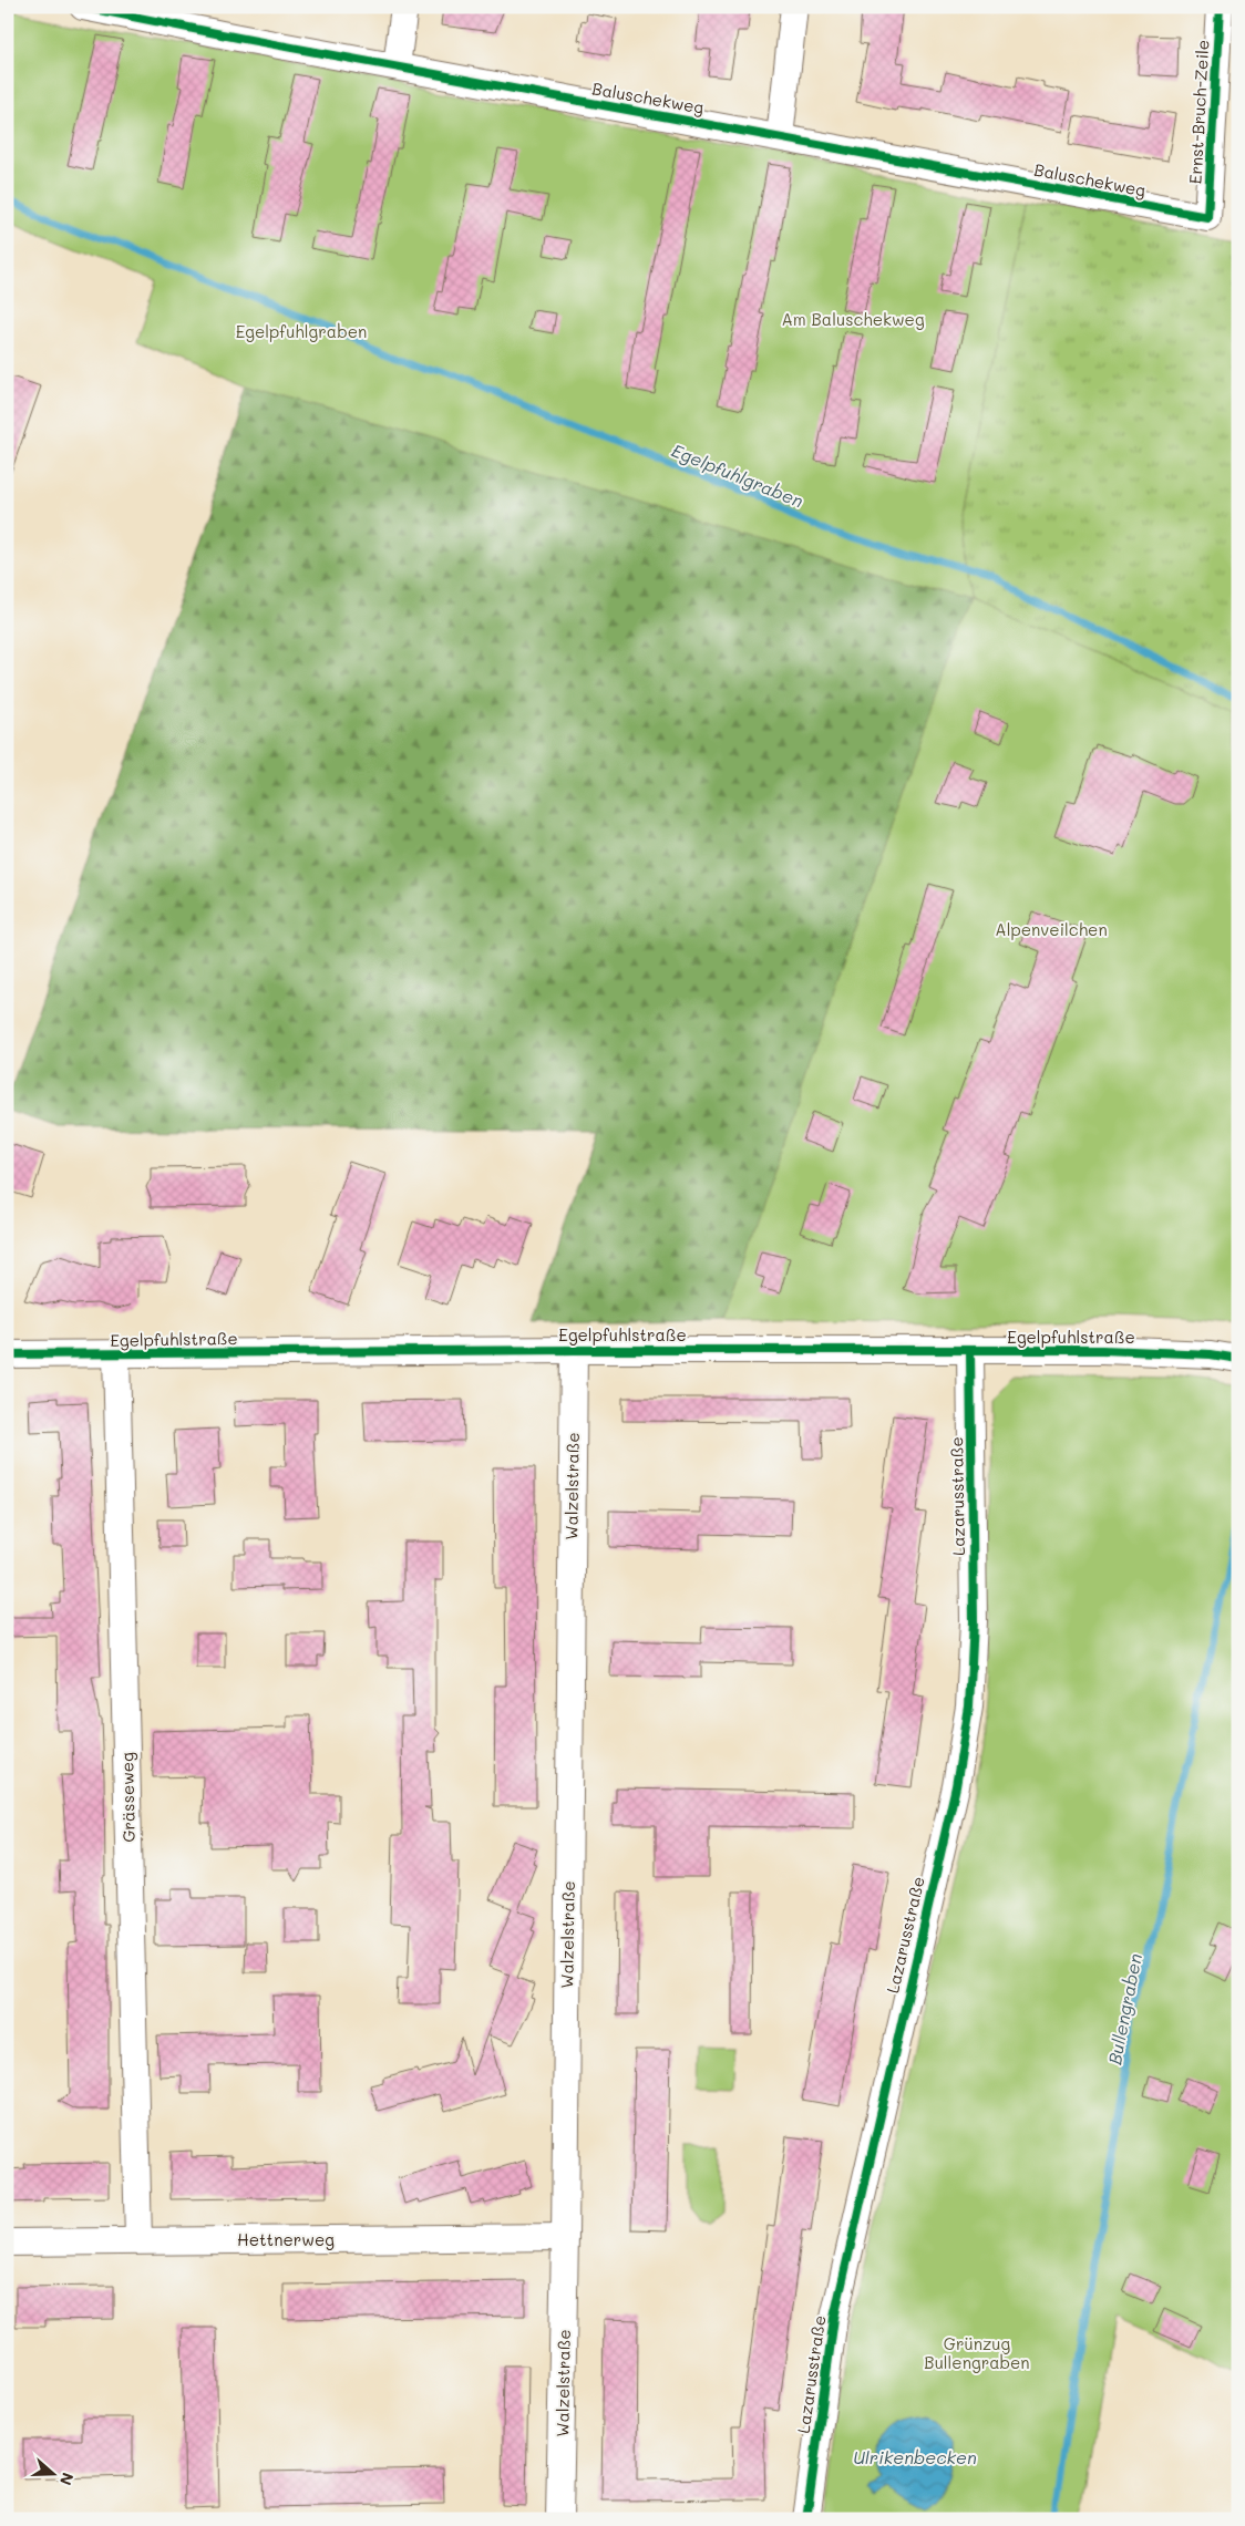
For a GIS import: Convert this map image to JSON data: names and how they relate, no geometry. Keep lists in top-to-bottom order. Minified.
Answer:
{"streets":{"street":["Baluschekweg","Ernst-Bruch-Zeile","Egelpfuhlstraße","Walzelstraße","Lazarusstraße","Grässeweg","Hettnerweg"]},"crossings":[["Baluschekweg","Ernst-Bruch-Zeile"],["Egelpfuhlstraße","Walzelstraße"],["Egelpfuhlstraße","Lazarusstraße"],["Egelpfuhlstraße","Grässeweg"],["Walzelstraße","Hettnerweg"],["Grässeweg","Hettnerweg"]],"water":["Egelpfuhlgraben","Bullengraben","Ulrikenbecken"],"parks":["Am Baluschekweg","Egelpfuhlgraben","Alpenveilchen","Grünzug Bullengraben"],"north":"right"}
